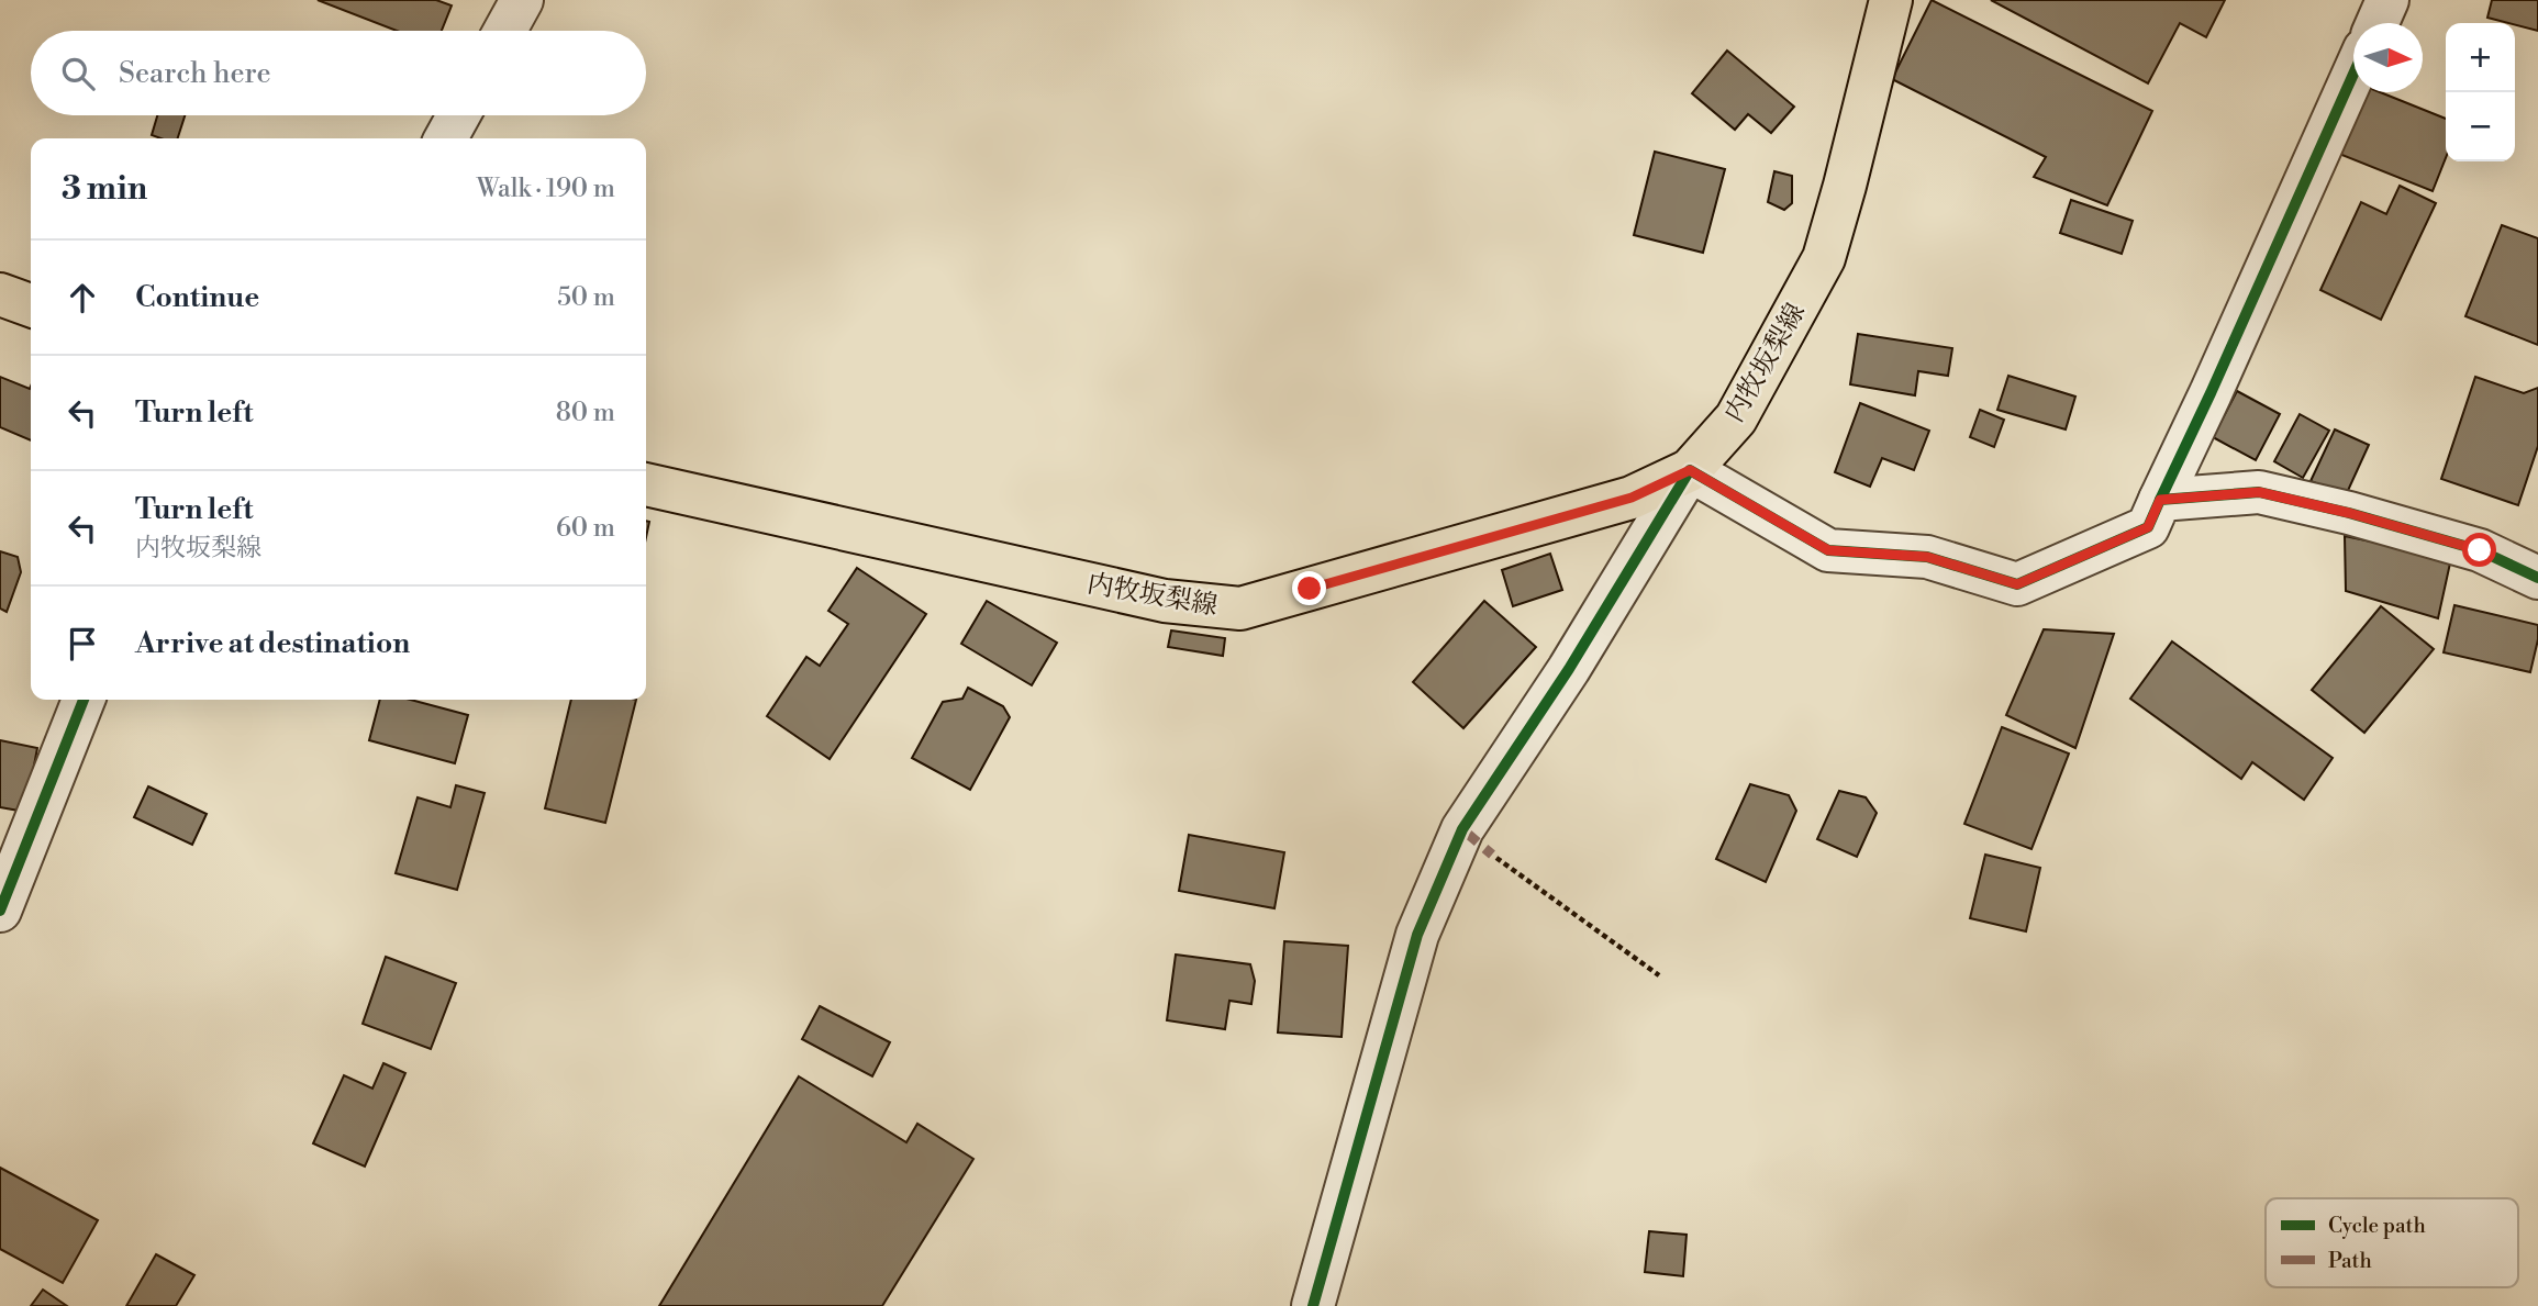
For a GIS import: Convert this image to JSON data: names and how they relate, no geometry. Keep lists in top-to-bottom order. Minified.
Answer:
{"streets":{"main road":["内牧坂梨線"]},"legend":["Cycle path","Path"],"north":"right","page":{"map_buttons":["+","−"],"search":"Search here","heading":["3 min","Walk · 190 m"],"list":[["Continue","50 m"],["Turn left","80 m"],["Turn left","内牧坂梨線","60 m"],"Arrive at destination"]}}
